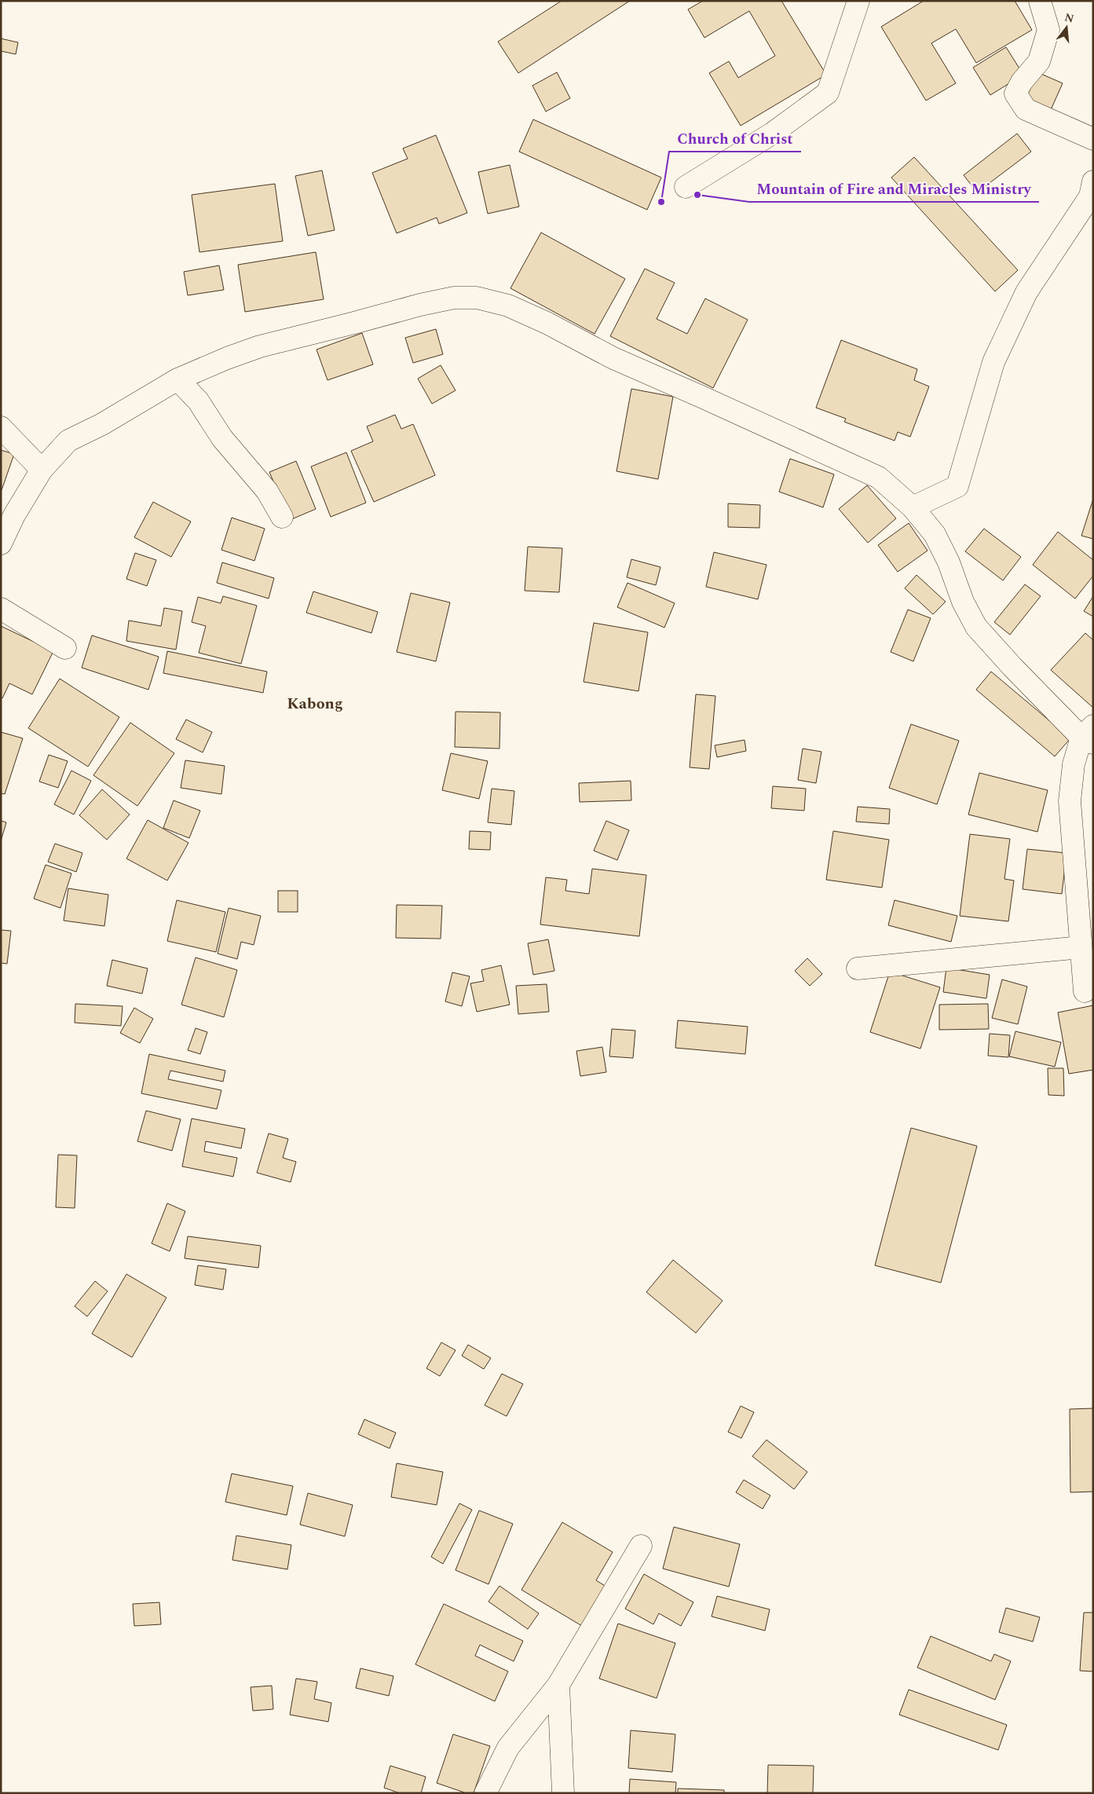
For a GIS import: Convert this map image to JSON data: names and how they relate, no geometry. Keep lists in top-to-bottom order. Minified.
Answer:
{"districts":["Kabong"],"places":["Mountain of Fire and Miracles Ministry","Church of Christ"],"north":"top"}
